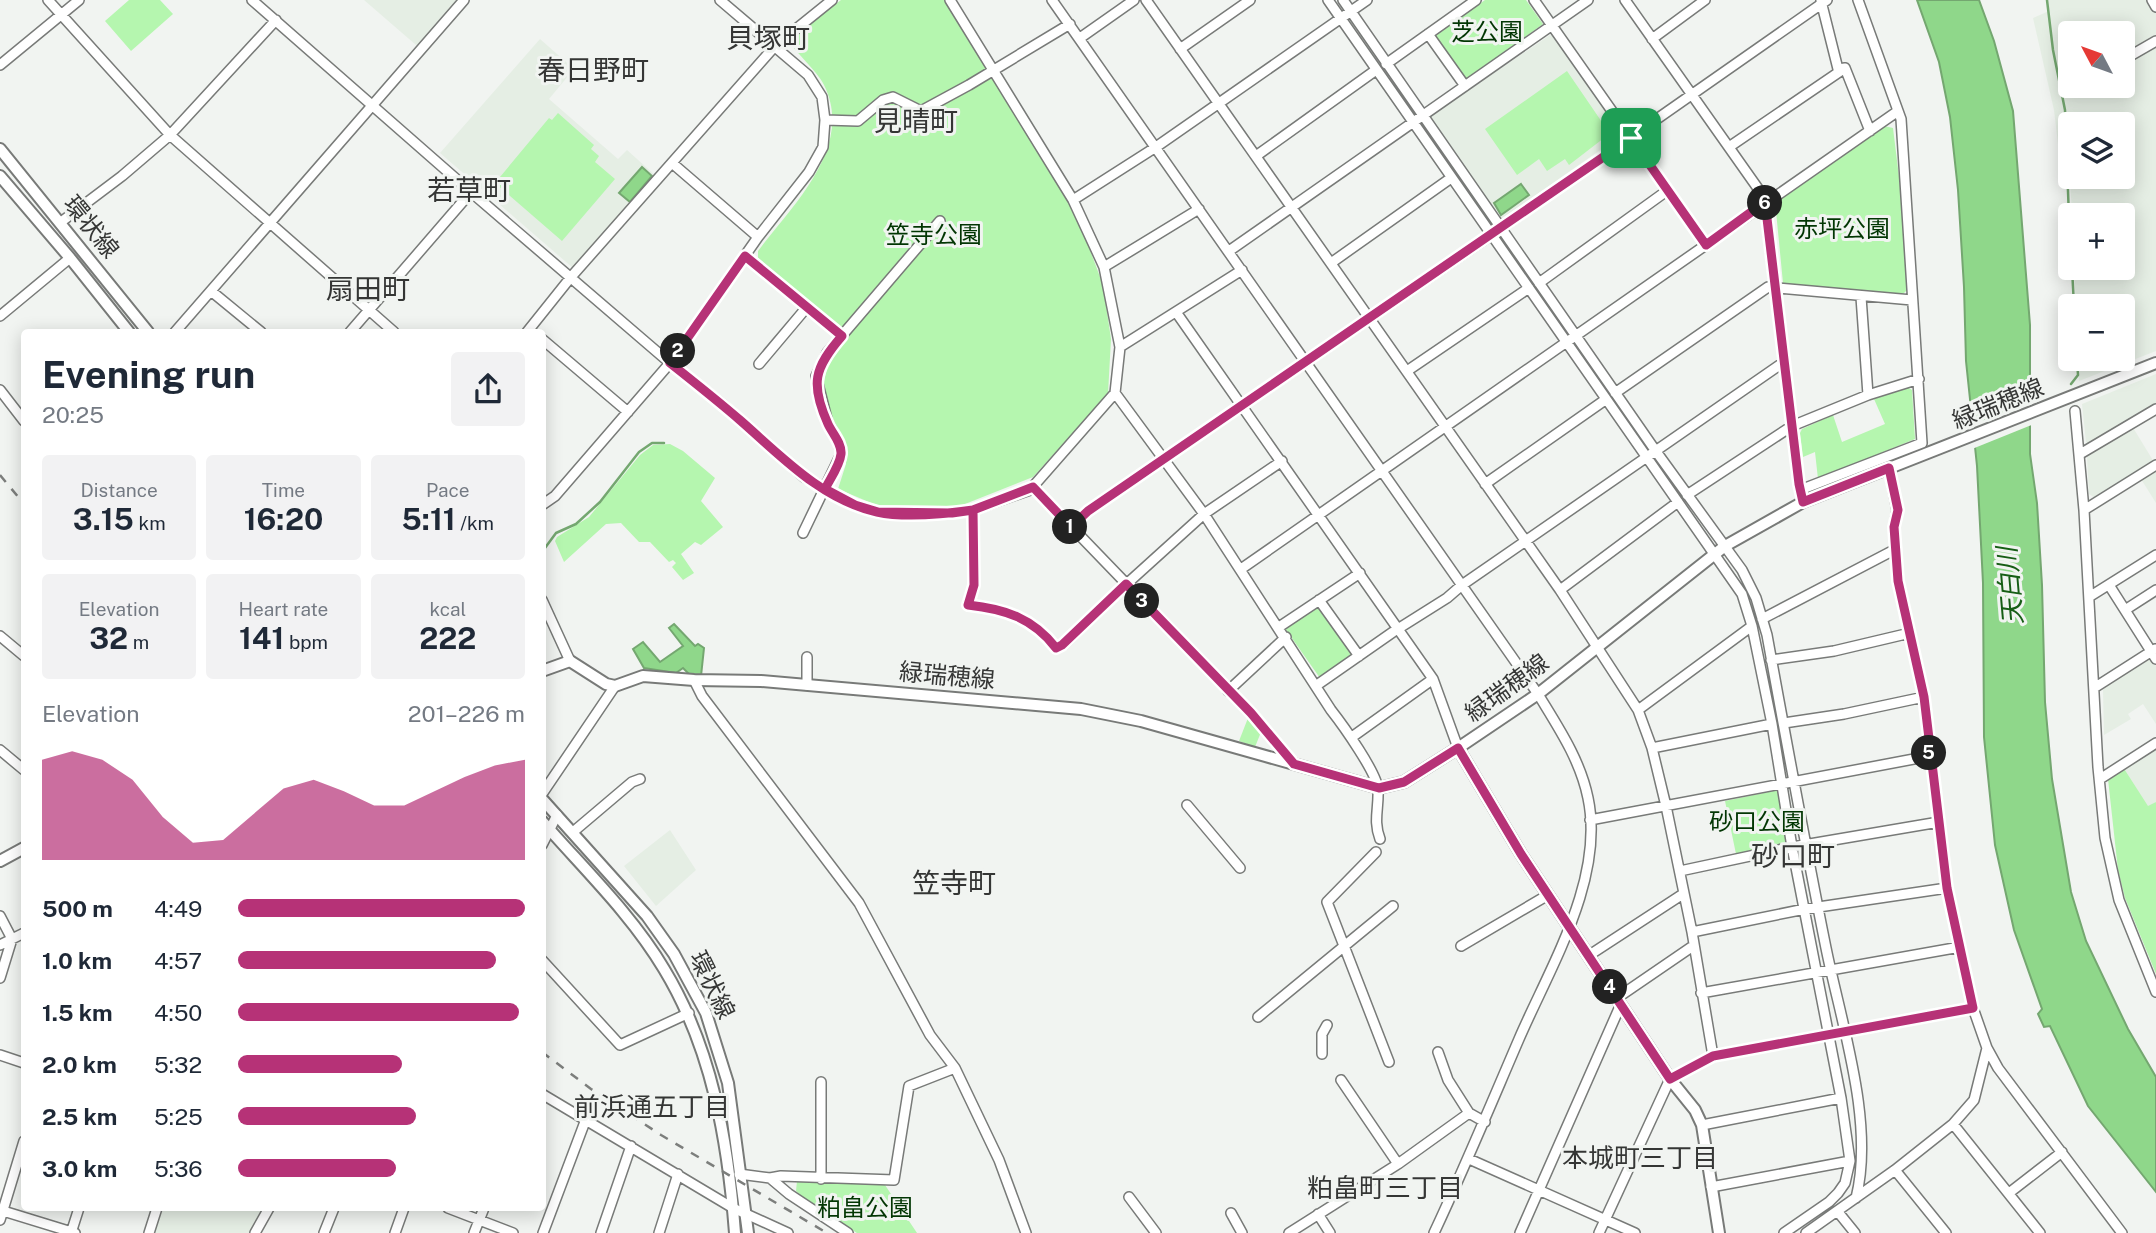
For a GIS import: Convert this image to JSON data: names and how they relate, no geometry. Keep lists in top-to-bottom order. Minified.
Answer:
{"streets":{"main road":["環状線","緑瑞穂線"]},"districts":["貝塚町","春日野町","見晴町","若草町","扇田町","砂口町","笠寺町","前浜通五丁目","本城町三丁目","粕畠町三丁目"],"water":["天白川"],"parks":["芝公園","赤坪公園","笠寺公園","砂口公園","粕畠公園"],"north":"top left","page":{"map_buttons":["+","−"],"pins":["6","2","1","3","5","4"],"heading":["Evening run","20:25"],"stats":[["Distance","3.15 km"],["Time","16:20"],["Pace","5:11 /km"],["Elevation","32 m"],["Heart rate","141 bpm"],["kcal","222"]],"chart":["Elevation","201–226 m"],"list":[{"name":"500 m","note":"4:49"},{"name":"1.0 km","note":"4:57"},{"name":"1.5 km","note":"4:50"},{"name":"2.0 km","note":"5:32"},{"name":"2.5 km","note":"5:25"},{"name":"3.0 km","note":"5:36"}]}}
